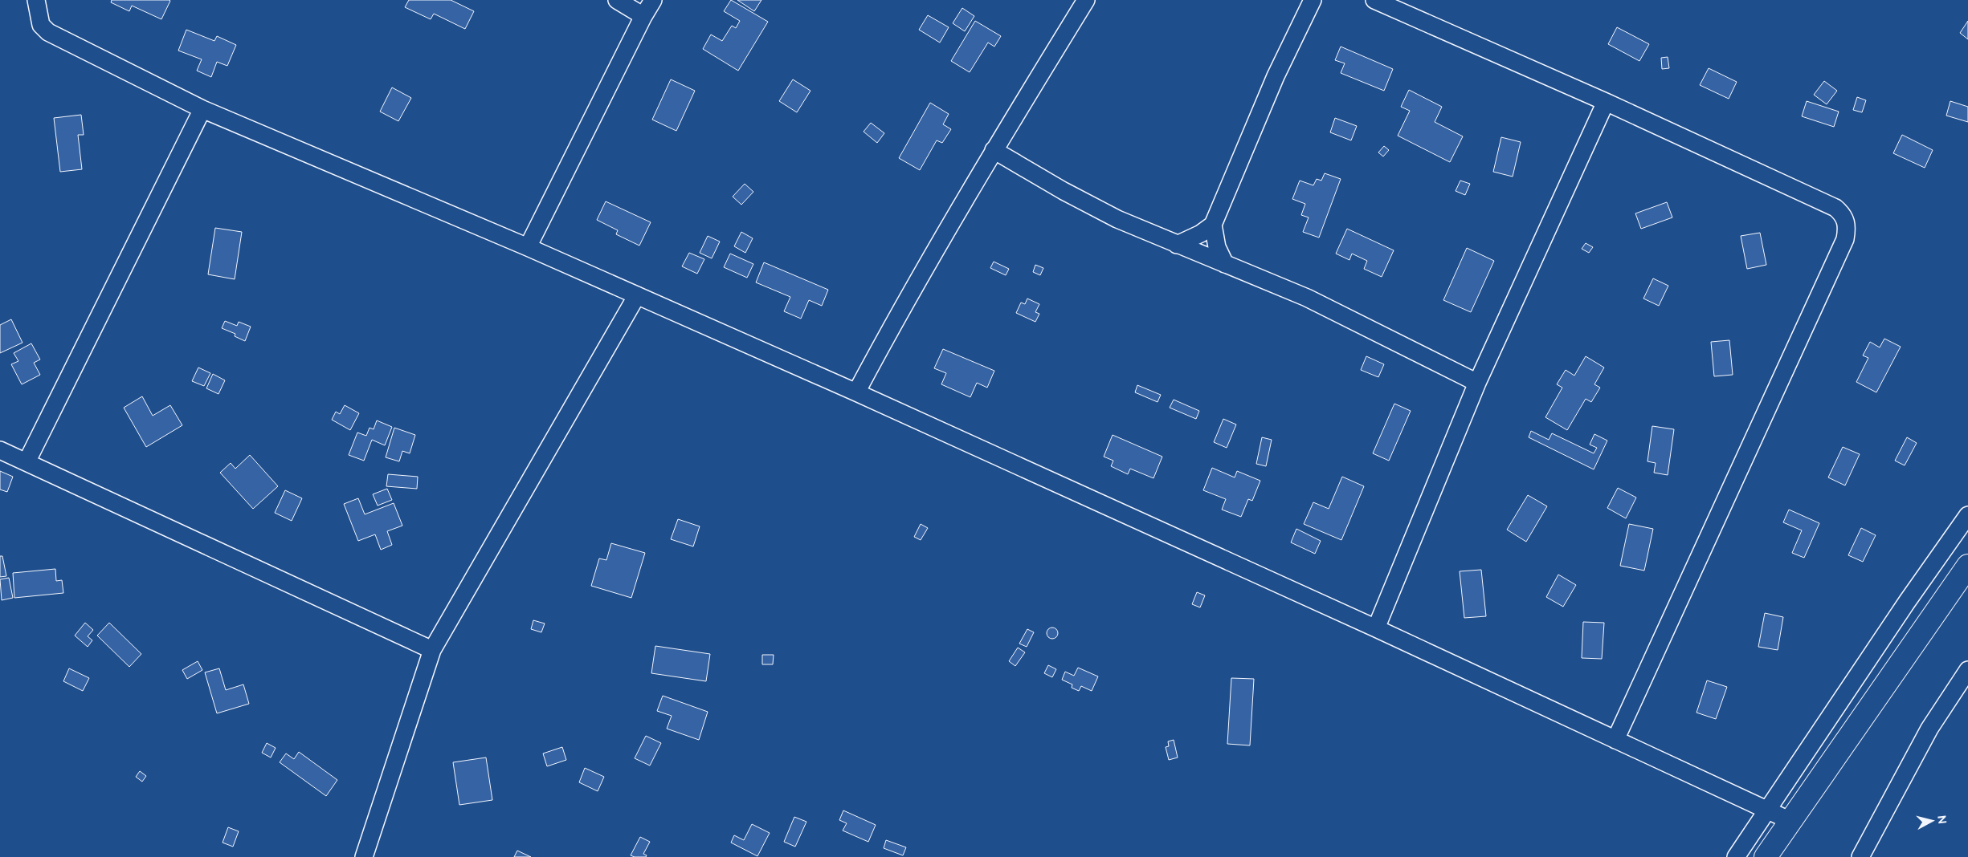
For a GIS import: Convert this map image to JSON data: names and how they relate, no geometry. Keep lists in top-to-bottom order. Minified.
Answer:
{"north":"right"}
